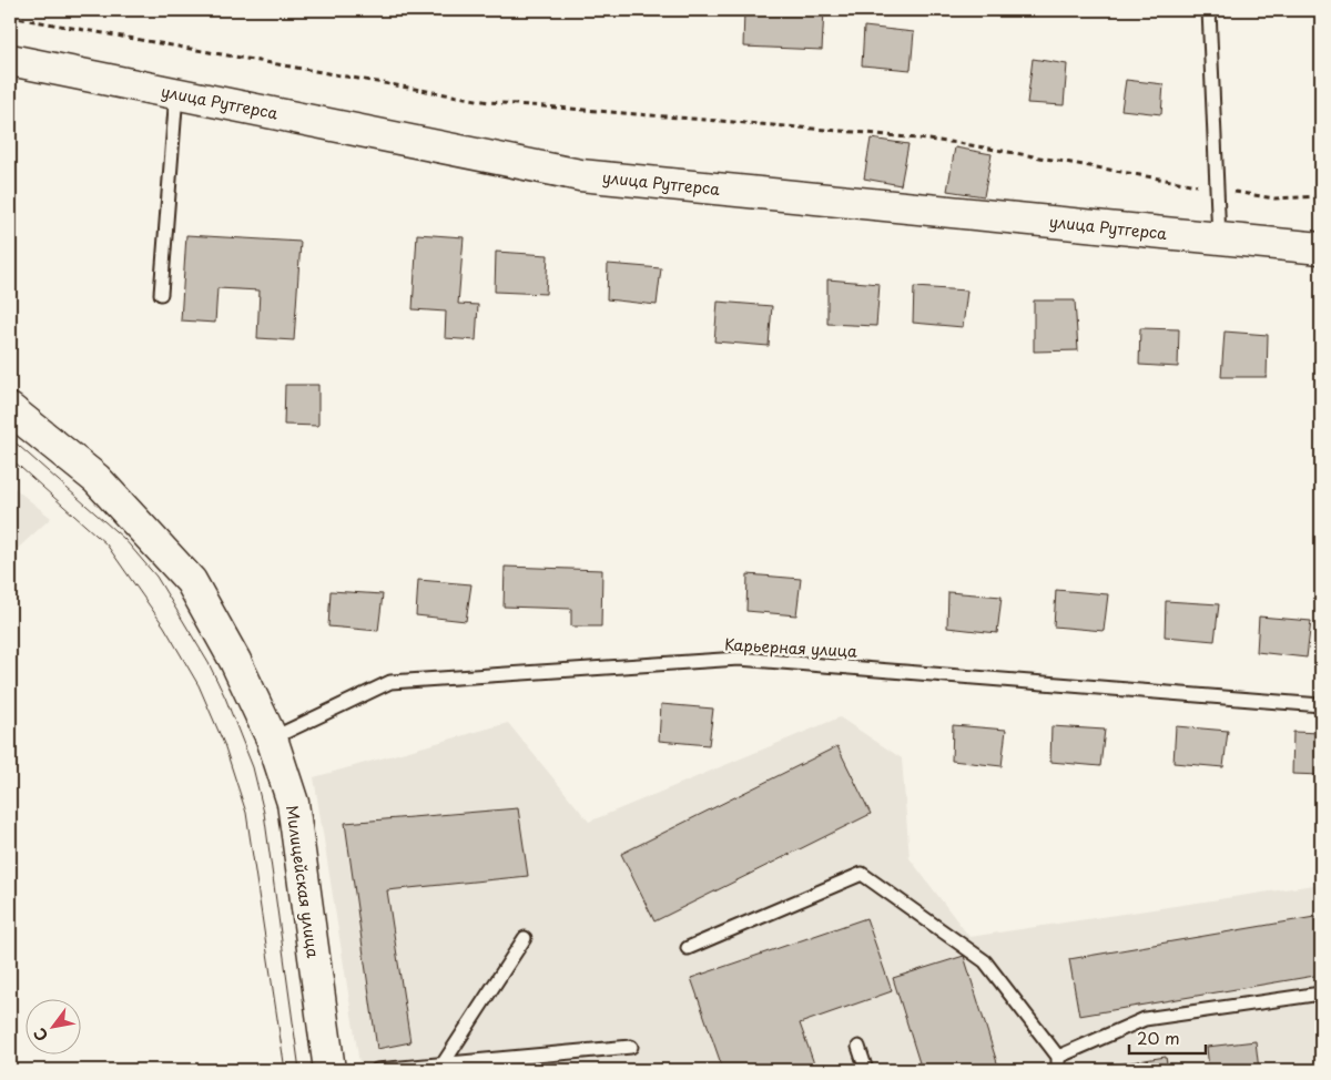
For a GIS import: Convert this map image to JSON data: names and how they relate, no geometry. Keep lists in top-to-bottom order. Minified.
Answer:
{"streets":{"main road":["улица Рутгерса","Милицейская улица"],"lane":["Карьерная улица"]},"crossings":[["Карьерная улица","Милицейская улица"]],"scale_bar":"20 m","north":"bottom left"}
